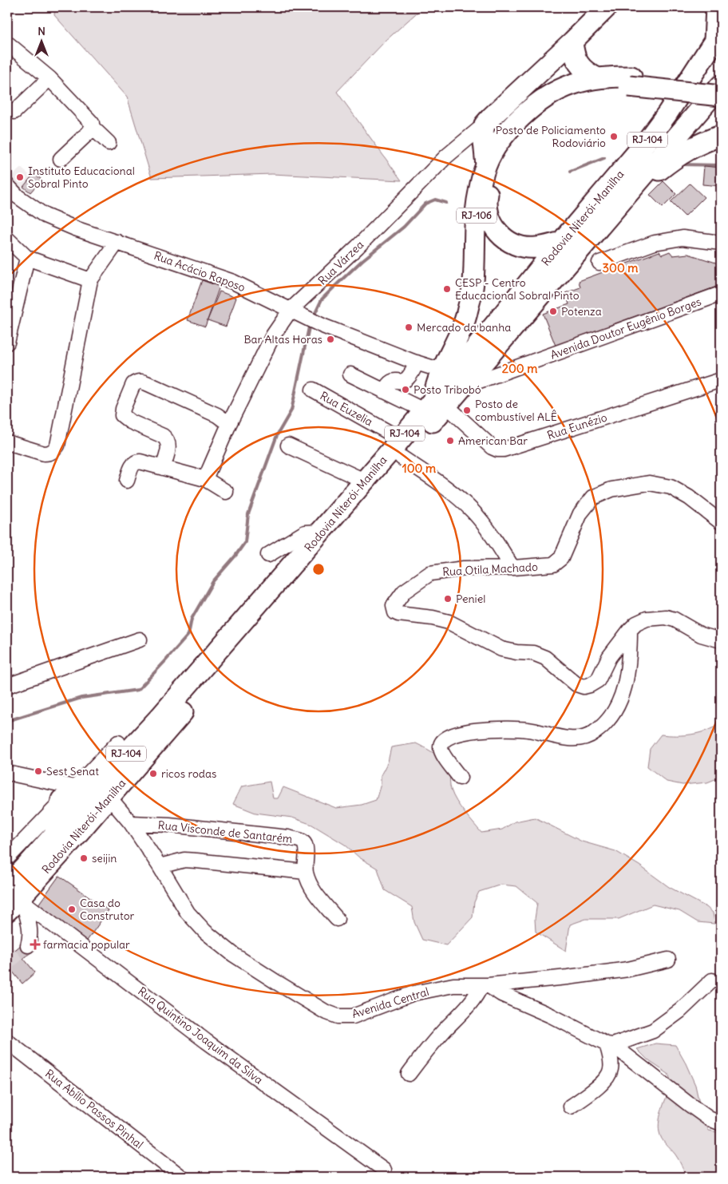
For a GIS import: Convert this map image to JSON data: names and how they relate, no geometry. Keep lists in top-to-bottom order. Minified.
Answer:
{"streets":{"highway":["RJ-104","RJ-106","Rodovia Niterói-Manilha"],"street":["Rua Várzea","Rua Acácio Raposo","Avenida Doutor Eugênio Borges","Rua Euzelia","Rua Eunézio","Rua Otila Machado","Rua Visconde de Santarém","Avenida Central","Rua Quintino Joaquim da Silva","Rua Abílio Passos Pinhal"]},"crossings":[["RJ-106","Rodovia Niterói-Manilha"],["RJ-106","Rua Acácio Raposo"],["RJ-106","Rua Eunézio"],["Rodovia Niterói-Manilha","Avenida Doutor Eugênio Borges"],["Rodovia Niterói-Manilha","Rua Euzelia"],["Rodovia Niterói-Manilha","Rua Eunézio"],["Rodovia Niterói-Manilha","Avenida Central"],["Rodovia Niterói-Manilha","Rua Quintino Joaquim da Silva"],["Rua Várzea","Rua Acácio Raposo"],["Rua Euzelia","Rua Otila Machado"],["Rua Visconde de Santarém","Avenida Central"]],"places":{"other":["Posto de Policiamento Rodoviário","Instituto Educacional Sobral Pinto","CESP - Centro Educacional Sobral Pinto","Potenza","Mercado da banha","Bar Altas Horas","Posto Tribobó","Posto de combustível ALÊ","American Bar","Peniel","Sest Senat","ricos rodas","seijin","Casa do Construtor"],"health":["farmacia popular"]},"north":"top","rings":["300 m","200 m","100 m"]}
